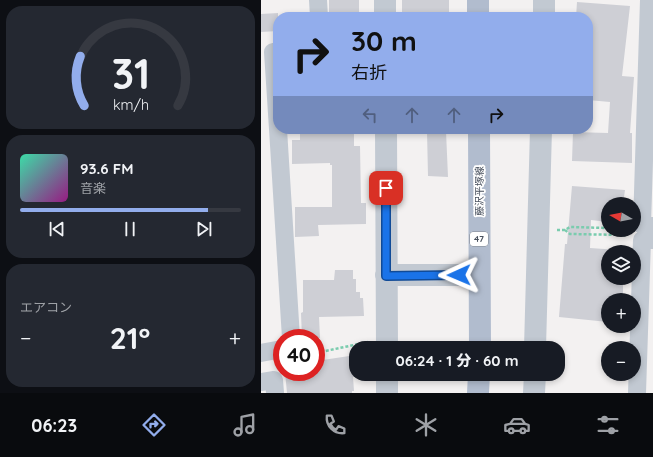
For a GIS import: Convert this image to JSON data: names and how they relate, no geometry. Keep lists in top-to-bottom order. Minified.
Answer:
{"streets":{"main road":["藤沢平塚線","47"]},"north":"left","page":{"turn":["30 m","右折"],"song":["93.6 FM","音楽"],"map_buttons":["+","−"],"tile":"エアコン","heat":["−","21°","+"],"limit":"40","trip":"06:24 · 1 分 · 60 m","tabs":"06:23","gauge":["31","km/h"]}}
